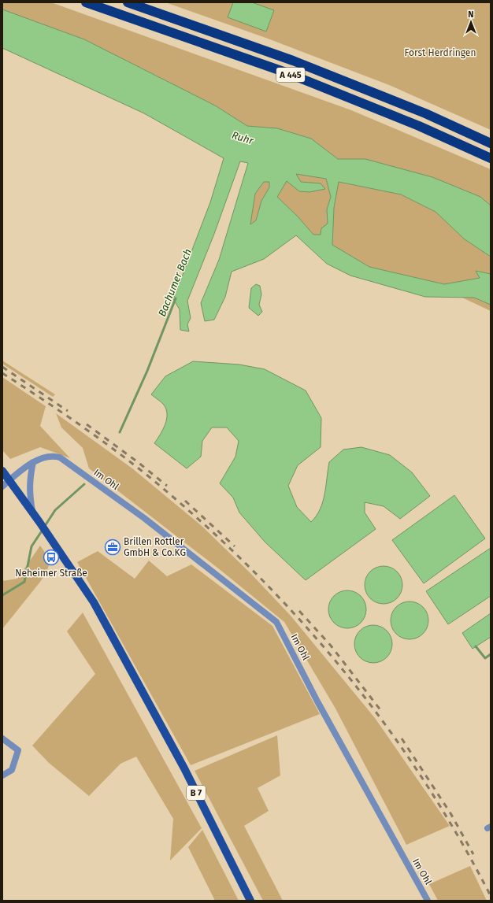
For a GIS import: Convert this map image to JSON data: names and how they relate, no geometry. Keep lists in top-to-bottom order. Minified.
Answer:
{"streets":{"highway":["A 445"],"main road":["B 7"],"street":["Im Ohl"]},"water":["Ruhr","Bachumer Bach"],"parks":["Forst Herdringen"],"places":{"office":["Brillen Rottler GmbH & Co.KG"],"bus stop":["Neheimer Straße"]},"north":"top"}
